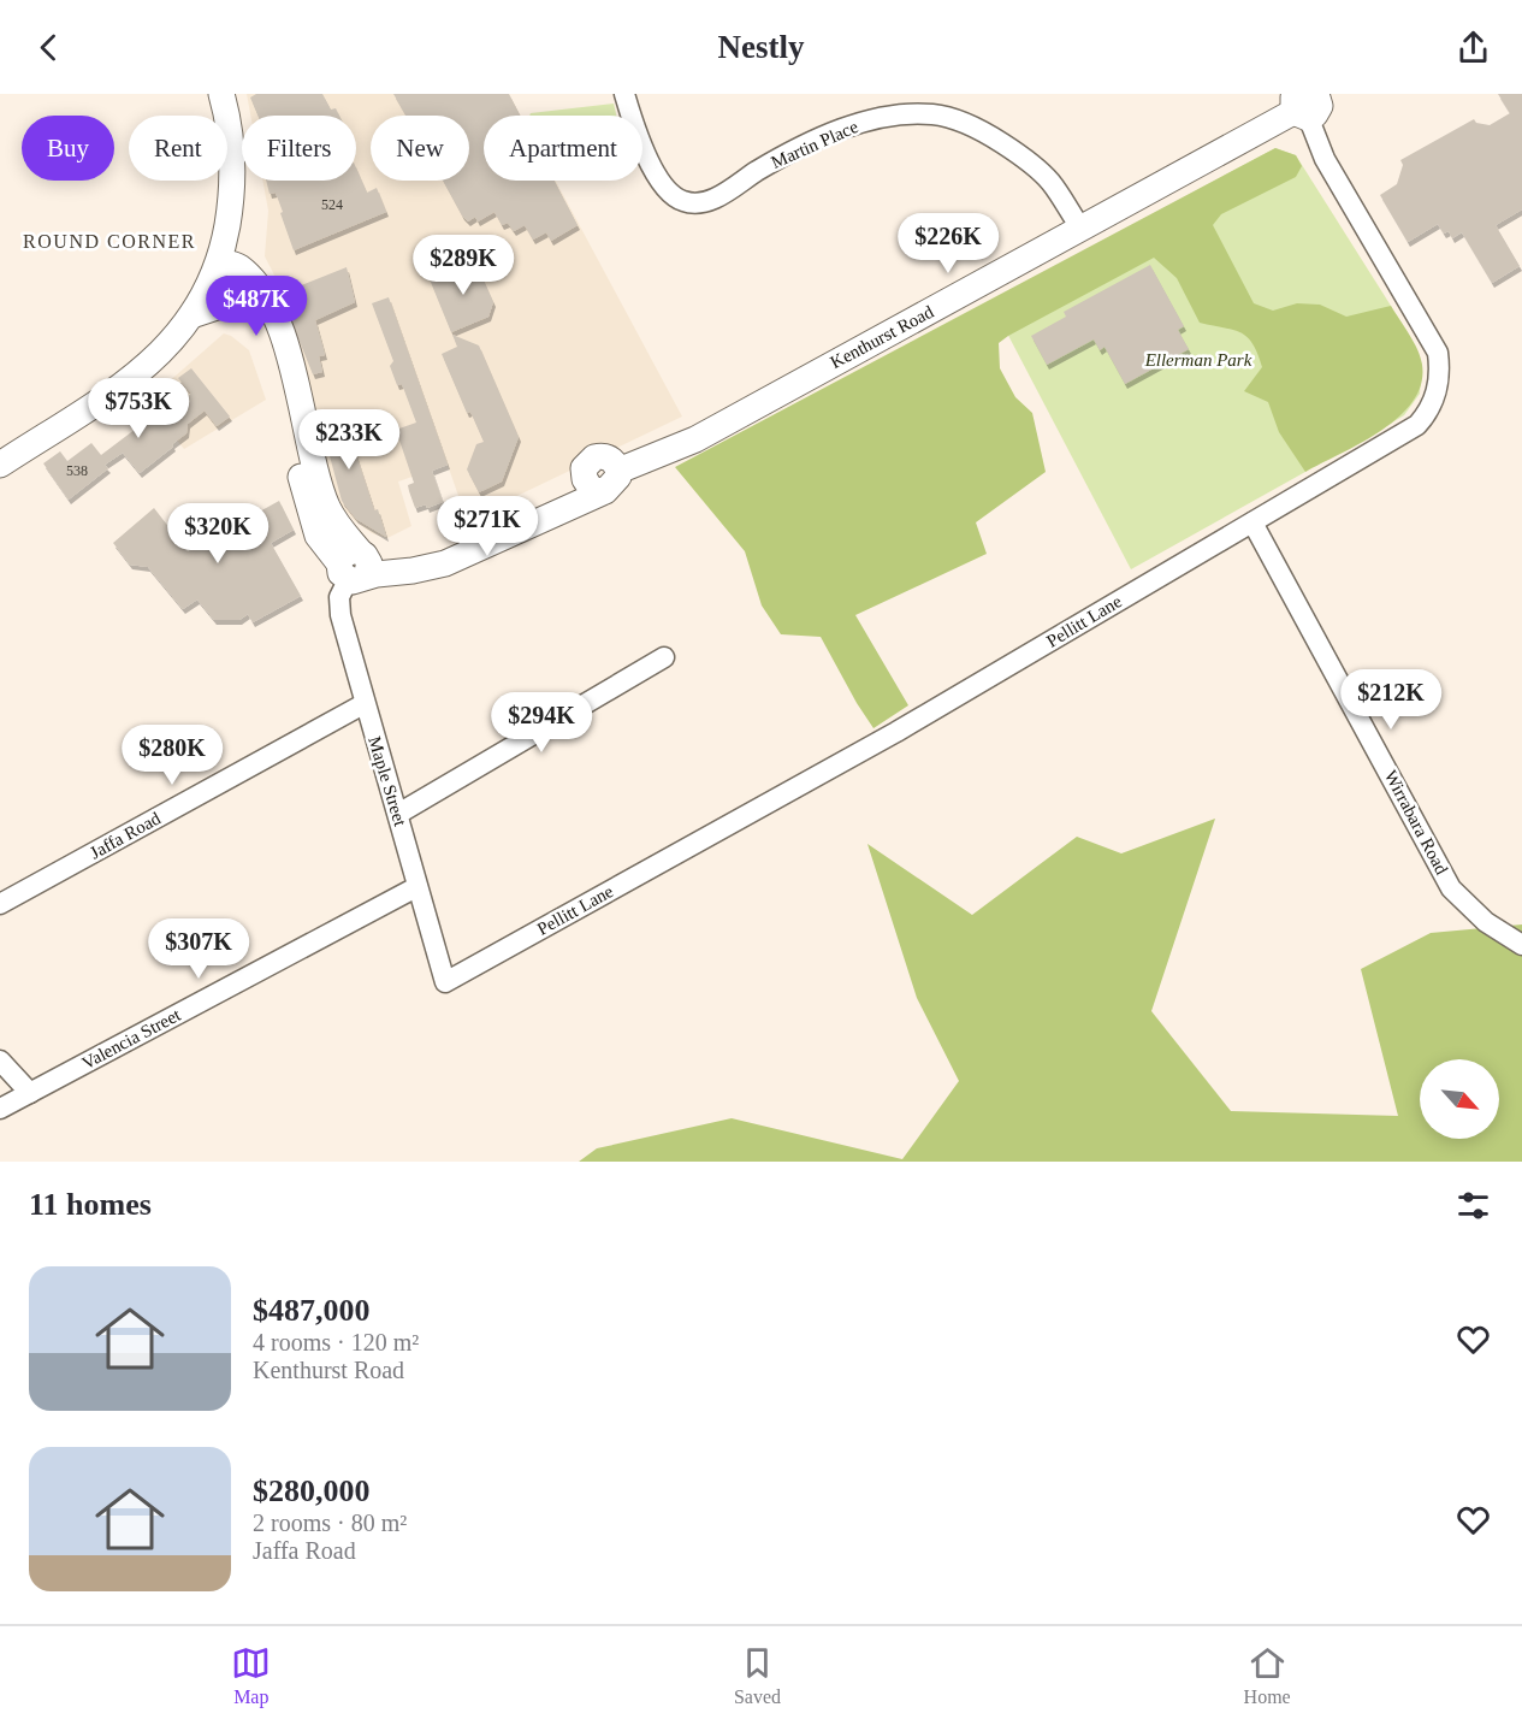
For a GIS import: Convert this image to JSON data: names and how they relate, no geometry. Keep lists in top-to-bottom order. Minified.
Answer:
{"streets":{"main road":["Kenthurst Road"],"street":["Martin Place","Pellitt Lane","Maple Street","Wirrabara Road","Jaffa Road","Valencia Street"]},"crossings":[["Martin Place","Kenthurst Road"],["Kenthurst Road","Pellitt Lane"],["Kenthurst Road","Maple Street"],["Pellitt Lane","Maple Street"],["Pellitt Lane","Wirrabara Road"],["Maple Street","Jaffa Road"],["Maple Street","Valencia Street"]],"districts":["ROUND CORNER"],"parks":["Ellerman Park"],"house_numbers":["524","538"],"north":"bottom right","page":{"header":"Nestly","chip":["Buy","Rent","Filters","New","Apartment"],"price":["$226K","$289K","$487K","$753K","$233K","$271K","$320K","$212K","$294K","$280K","$307K"],"heading":"11 homes","list":[{"name":"$487,000","note":"4 rooms · 120 m² · Kenthurst Road"},{"name":"$280,000","note":"2 rooms · 80 m² · Jaffa Road"}],"tabs":["Map","Saved","Home"]}}
